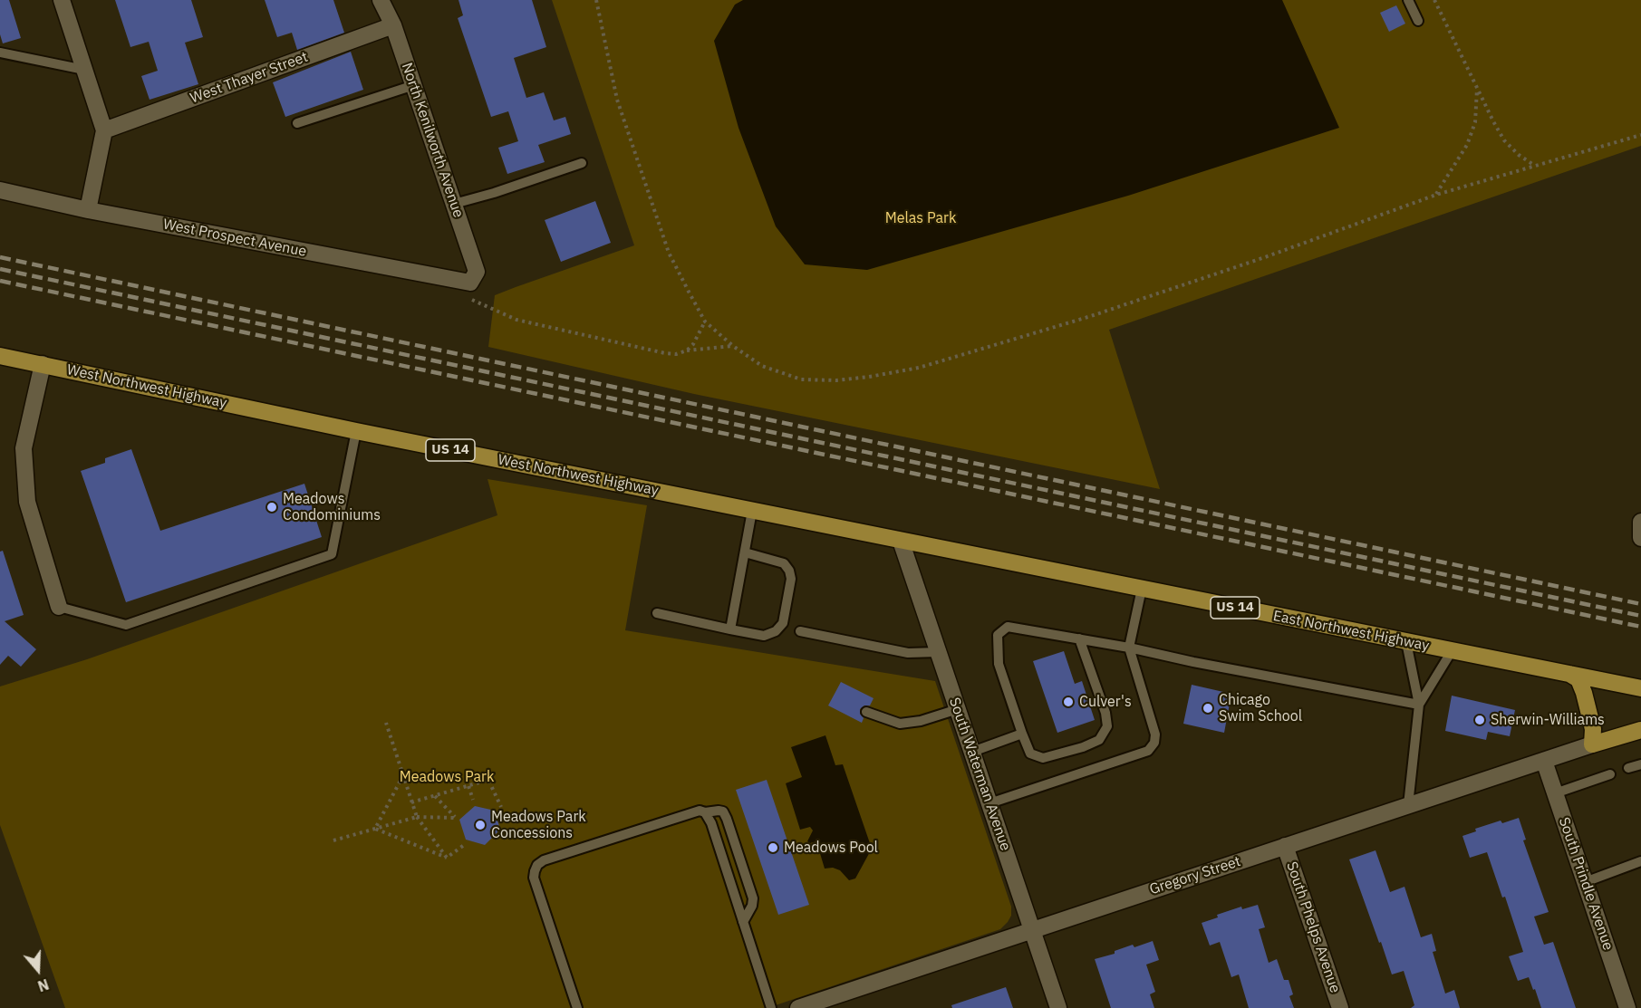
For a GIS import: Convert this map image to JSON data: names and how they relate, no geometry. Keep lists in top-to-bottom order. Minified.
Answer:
{"streets":{"main road":["West Northwest Highway","US 14","East Northwest Highway"],"street":["West Thayer Street","North Kenilworth Avenue","West Prospect Avenue","South Waterman Avenue","Gregory Street","South Prindle Avenue","South Phelps Avenue"]},"crossings":[["West Thayer Street","North Kenilworth Avenue"],["North Kenilworth Avenue","West Prospect Avenue"],["West Northwest Highway","East Northwest Highway"],["West Northwest Highway","South Waterman Avenue"],["East Northwest Highway","South Waterman Avenue"],["South Waterman Avenue","Gregory Street"],["Gregory Street","South Prindle Avenue"],["Gregory Street","South Phelps Avenue"]],"parks":["Melas Park","Meadows Park"],"places":["Meadows Condominiums","Culver's","Chicago Swim School","Sherwin-Williams","Meadows Park Concessions","Meadows Pool"],"north":"bottom"}
